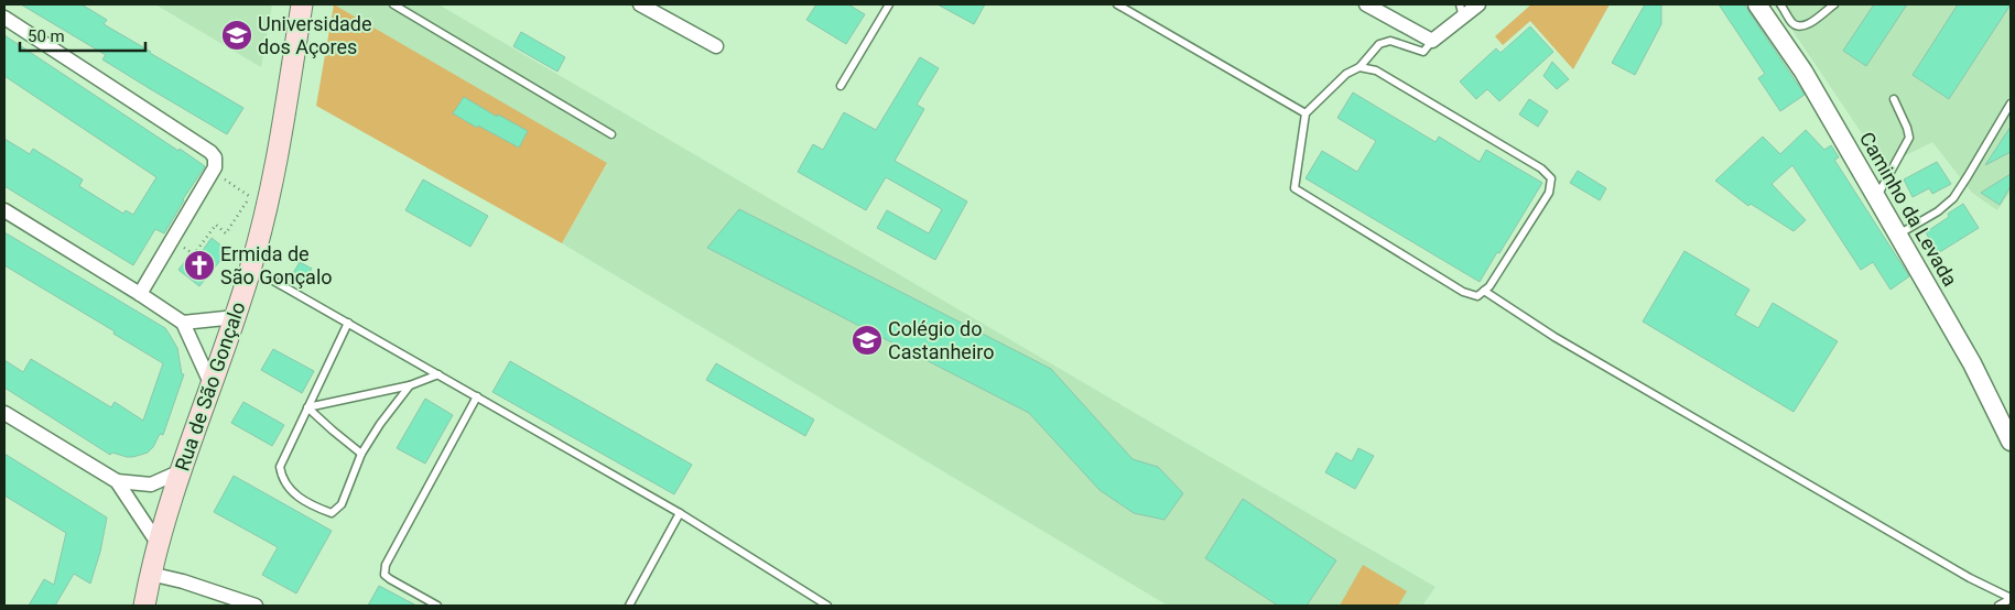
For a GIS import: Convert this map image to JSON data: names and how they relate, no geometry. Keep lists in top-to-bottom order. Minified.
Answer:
{"streets":{"main road":["Rua de São Gonçalo"],"street":["Caminho da Levada"]},"places":{"school or university":["Universidade dos Açores","Colégio do Castanheiro"],"church":["Ermida de São Gonçalo"]},"scale_bar":"50 m"}
